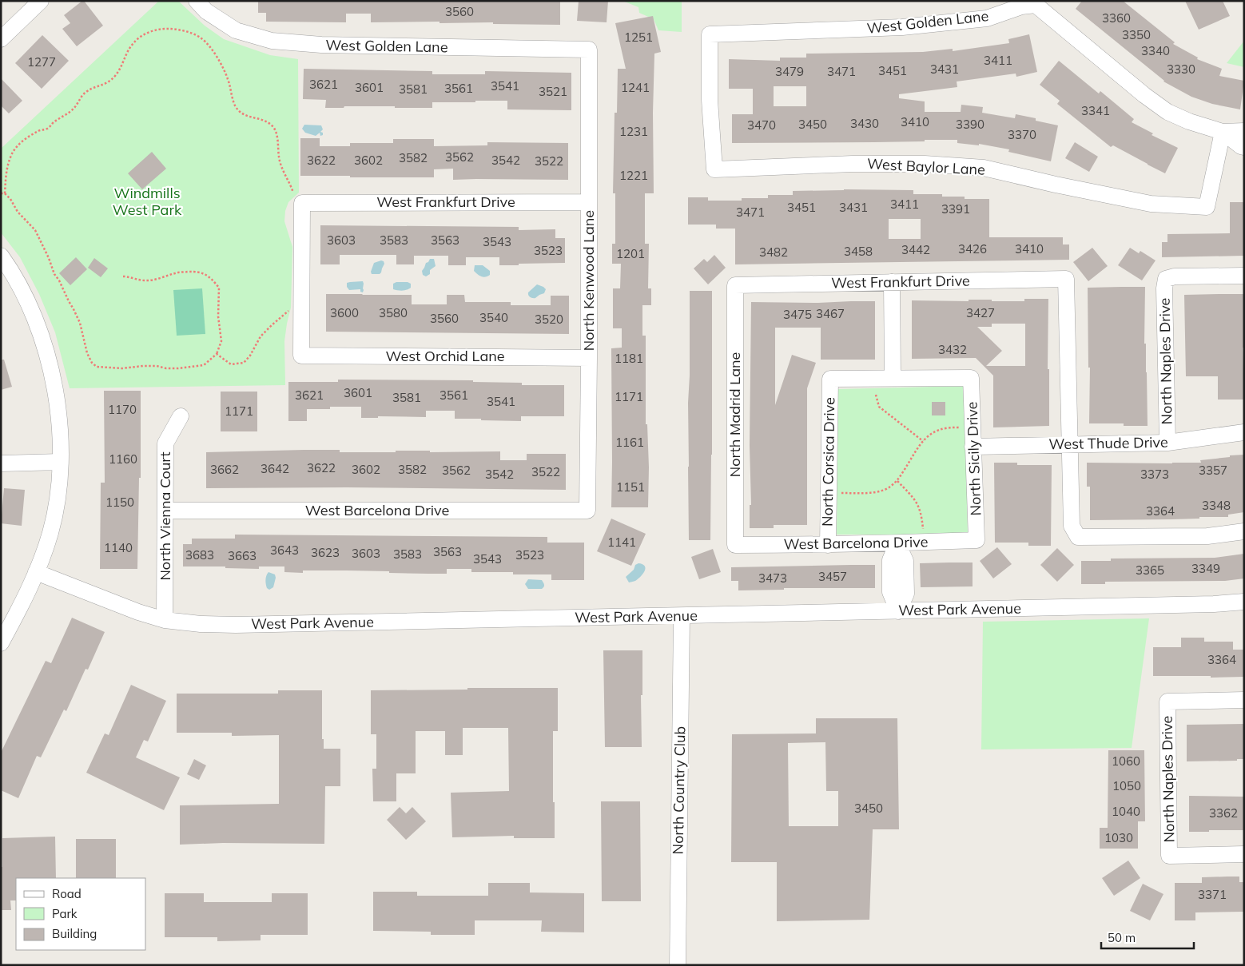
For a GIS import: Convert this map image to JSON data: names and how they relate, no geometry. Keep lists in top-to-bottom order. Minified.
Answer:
{"streets":{"street":["West Golden Lane","West Baylor Lane","West Frankfurt Drive","North Kenwood Lane","West Orchid Lane","North Naples Drive","North Madrid Lane","West Thude Drive","North Sicily Drive","North Corsica Drive","West Barcelona Drive","North Vienna Court","West Park Avenue","North Country Club"]},"crossings":[["West Golden Lane","West Baylor Lane"],["West Golden Lane","North Kenwood Lane"],["West Frankfurt Drive","North Kenwood Lane"],["West Frankfurt Drive","North Madrid Lane"],["West Frankfurt Drive","West Thude Drive"],["North Kenwood Lane","West Orchid Lane"],["North Kenwood Lane","West Barcelona Drive"],["North Naples Drive","West Thude Drive"],["North Madrid Lane","West Barcelona Drive"],["West Thude Drive","North Sicily Drive"],["North Sicily Drive","North Corsica Drive"],["North Sicily Drive","West Barcelona Drive"],["North Corsica Drive","West Barcelona Drive"],["West Barcelona Drive","North Vienna Court"],["North Vienna Court","West Park Avenue"],["West Park Avenue","North Country Club"]],"parks":["Windmills West Park"],"house_numbers":["3560","3360","3350","1251","3340","3411","1277","3431","3330","3451","3479","3471","3621","3541","3601","1241","3561","3581","3521","3341","3410","3430","3450","3390","3470","1231","3370","3562","3582","3622","3602","3542","3522","1221","3411","3451","3431","3391","3471","3603","3583","3563","3543","3426","3410","3442","3523","3458","3482","1201","3600","3580","3427","3467","3475","3540","3560","3520","3432","1181","3601","3621","3561","1171","3581","3541","1170","1171","1161","1160","3622","3642","3662","3602","3582","3562","3357","3522","3542","3373","1151","1150","3348","3364","1141","1140","3643","3563","3623","3603","3583","3683","3523","3663","3543","3349","3365","3457","3473","3364","1060","1050","3450","1040","3362","1030","3371"],"legend":["Road","Park","Building"],"scale_bar":"50 m"}
